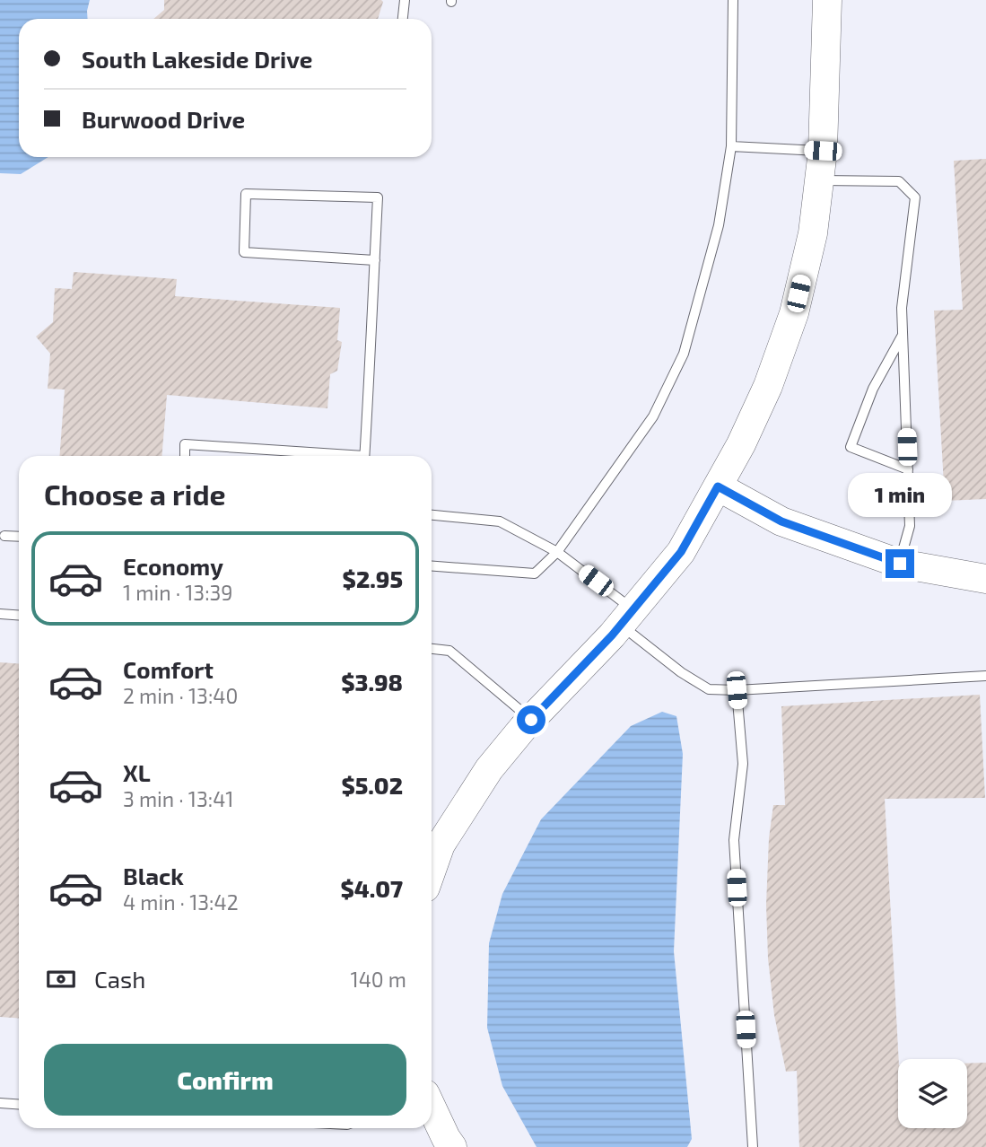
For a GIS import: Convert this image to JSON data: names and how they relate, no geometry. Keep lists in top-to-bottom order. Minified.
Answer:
{"page":{"banner":["South Lakeside Drive","Burwood Drive"],"heading":"Choose a ride","bubble":"1 min","list":[{"name":"Economy","note":"1 min · 13:39","value":"$2.95"},{"name":"Comfort","note":"2 min · 13:40","value":"$3.98"},{"name":"XL","note":"3 min · 13:41","value":"$5.02"},{"name":"Black","note":"4 min · 13:42","value":"$4.07"}],"pay":["Cash","140 m"],"buttons":"Confirm"}}
